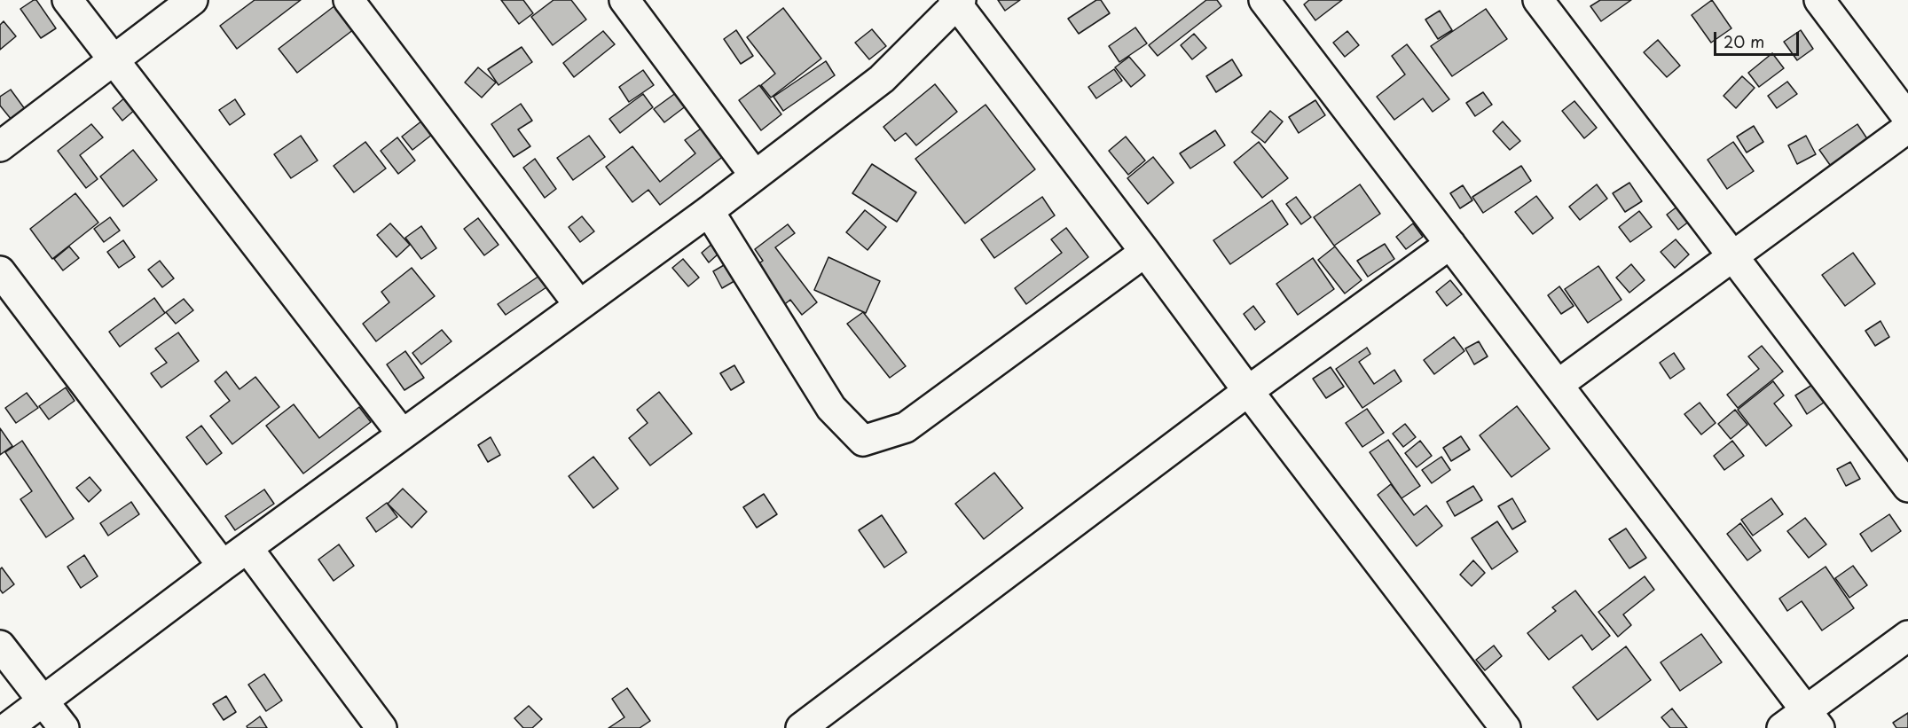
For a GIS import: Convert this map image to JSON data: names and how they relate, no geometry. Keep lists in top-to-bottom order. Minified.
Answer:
{"scale_bar":"20 m"}
